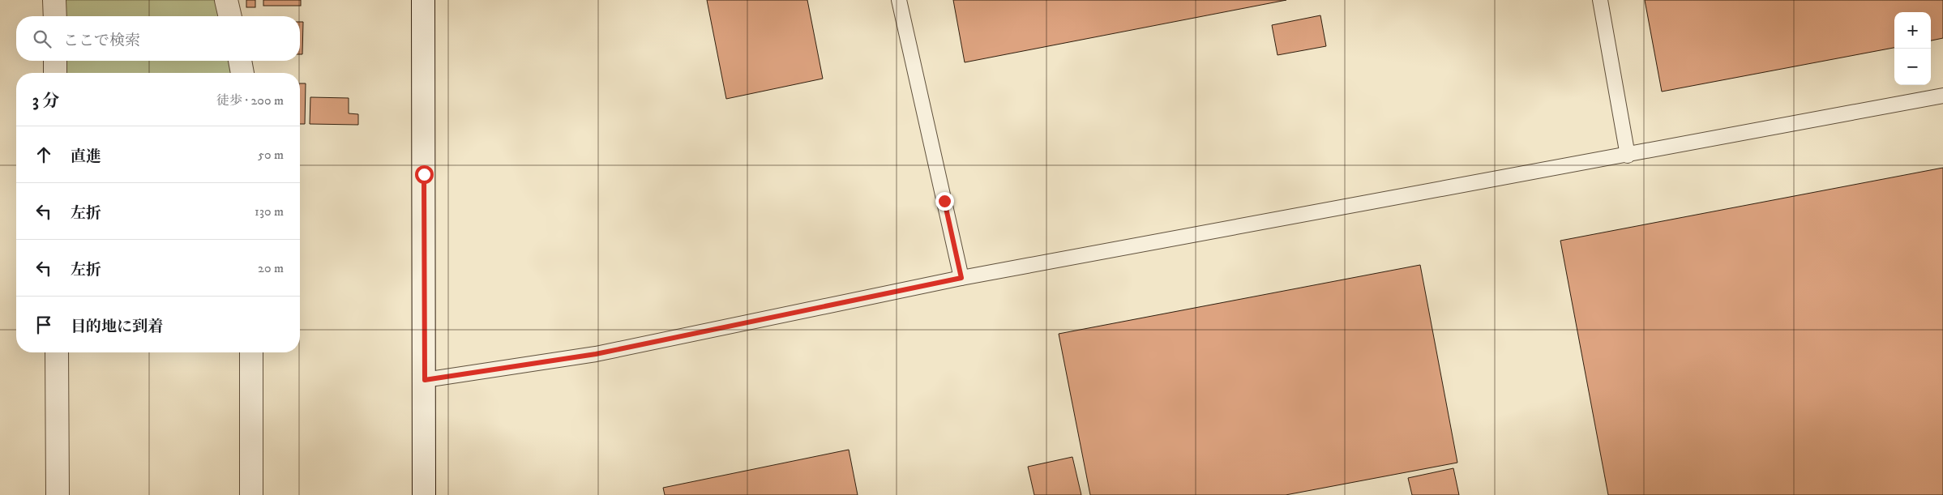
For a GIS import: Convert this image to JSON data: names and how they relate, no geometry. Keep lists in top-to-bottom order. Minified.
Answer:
{"page":{"map_buttons":["+","−"],"search":"ここで検索","heading":["3 分","徒歩 · 200 m"],"list":[["直進","50 m"],["左折","130 m"],["左折","20 m"],"目的地に到着"]}}
